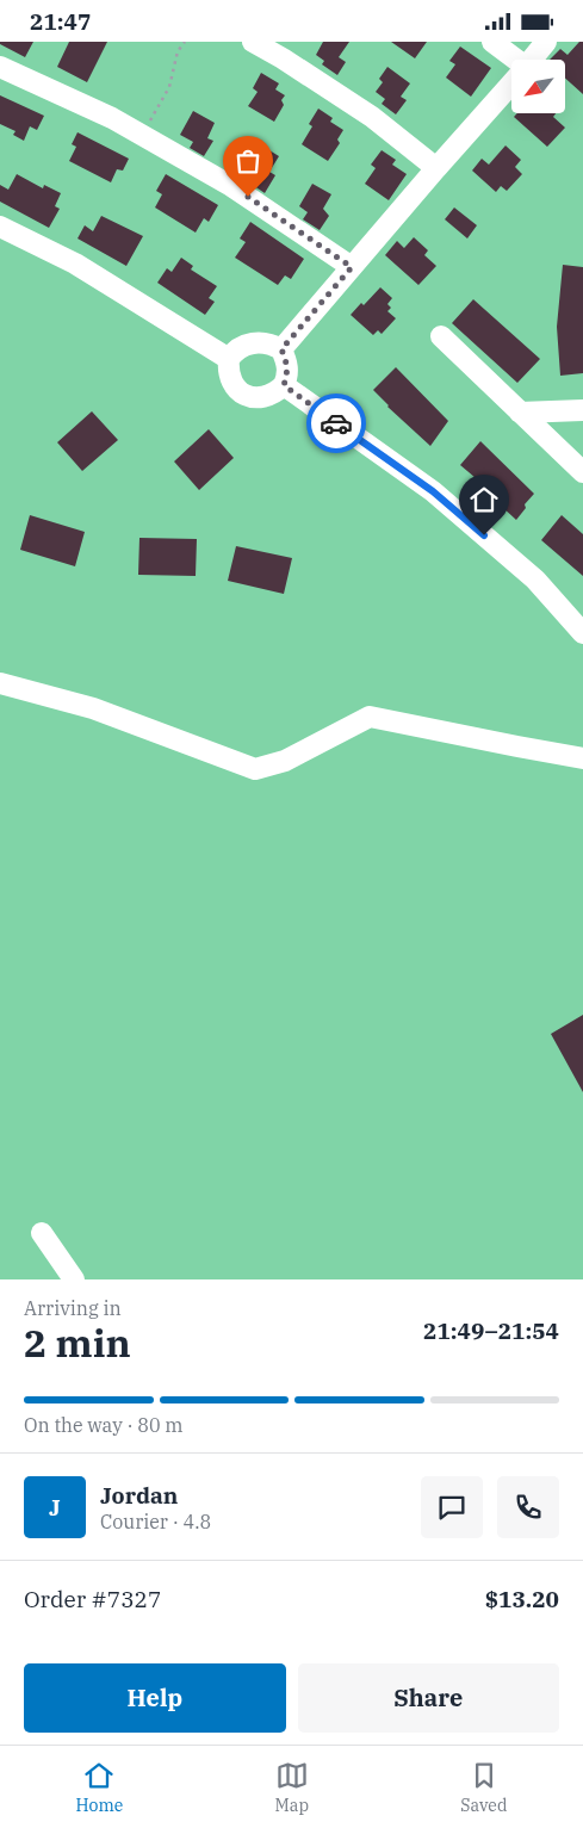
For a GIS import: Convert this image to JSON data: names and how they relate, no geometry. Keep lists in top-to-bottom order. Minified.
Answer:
{"north":"bottom left","page":{"status":"21:47","heading":["2 min","Arriving in","21:49–21:54"],"panel":["Jordan","Courier · 4.8","Order #7327","$13.20"],"bar":"On the way · 80 m","round":"J","buttons":["Help","Share"],"tabs":["Home","Map","Saved"]}}
